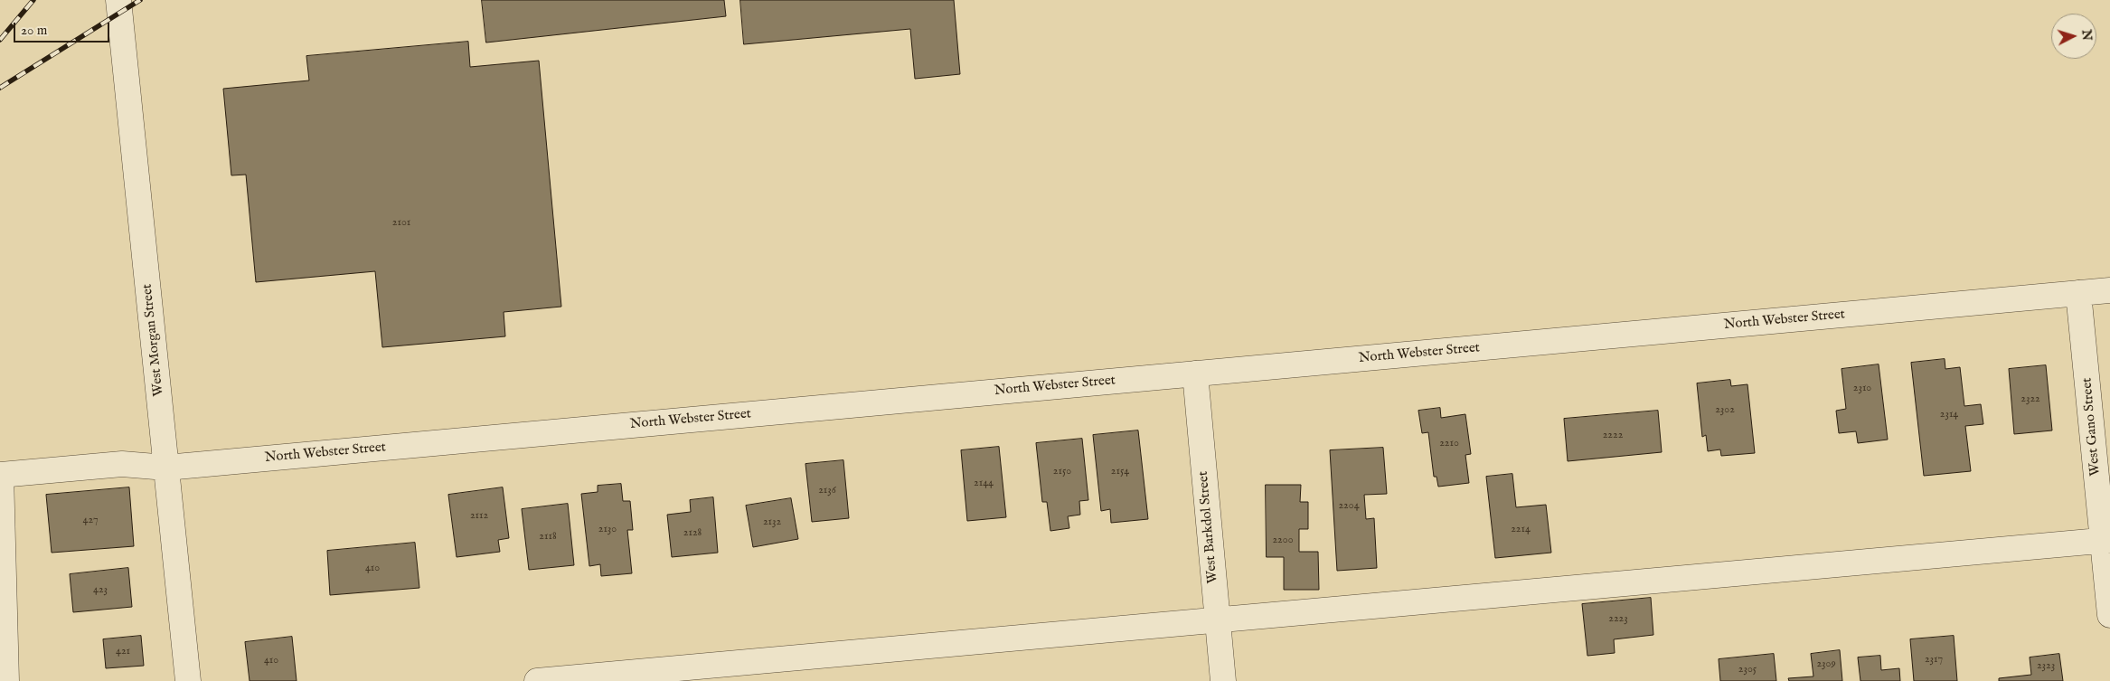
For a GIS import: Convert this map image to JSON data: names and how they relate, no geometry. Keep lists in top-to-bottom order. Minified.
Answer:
{"streets":{"street":["North Webster Street","West Morgan Street","West Gano Street","West Barkdol Street"]},"crossings":[["North Webster Street","West Morgan Street"],["North Webster Street","West Gano Street"],["North Webster Street","West Barkdol Street"]],"house_numbers":["2101","2310","2322","2302","2314","2222","2210","2150","2154","2144","2136","2204","2112","427","2132","2130","2214","2128","2118","2200","410","423","2223","421","2317","410","2309","2323","2305"],"scale_bar":"20 m","north":"right"}
